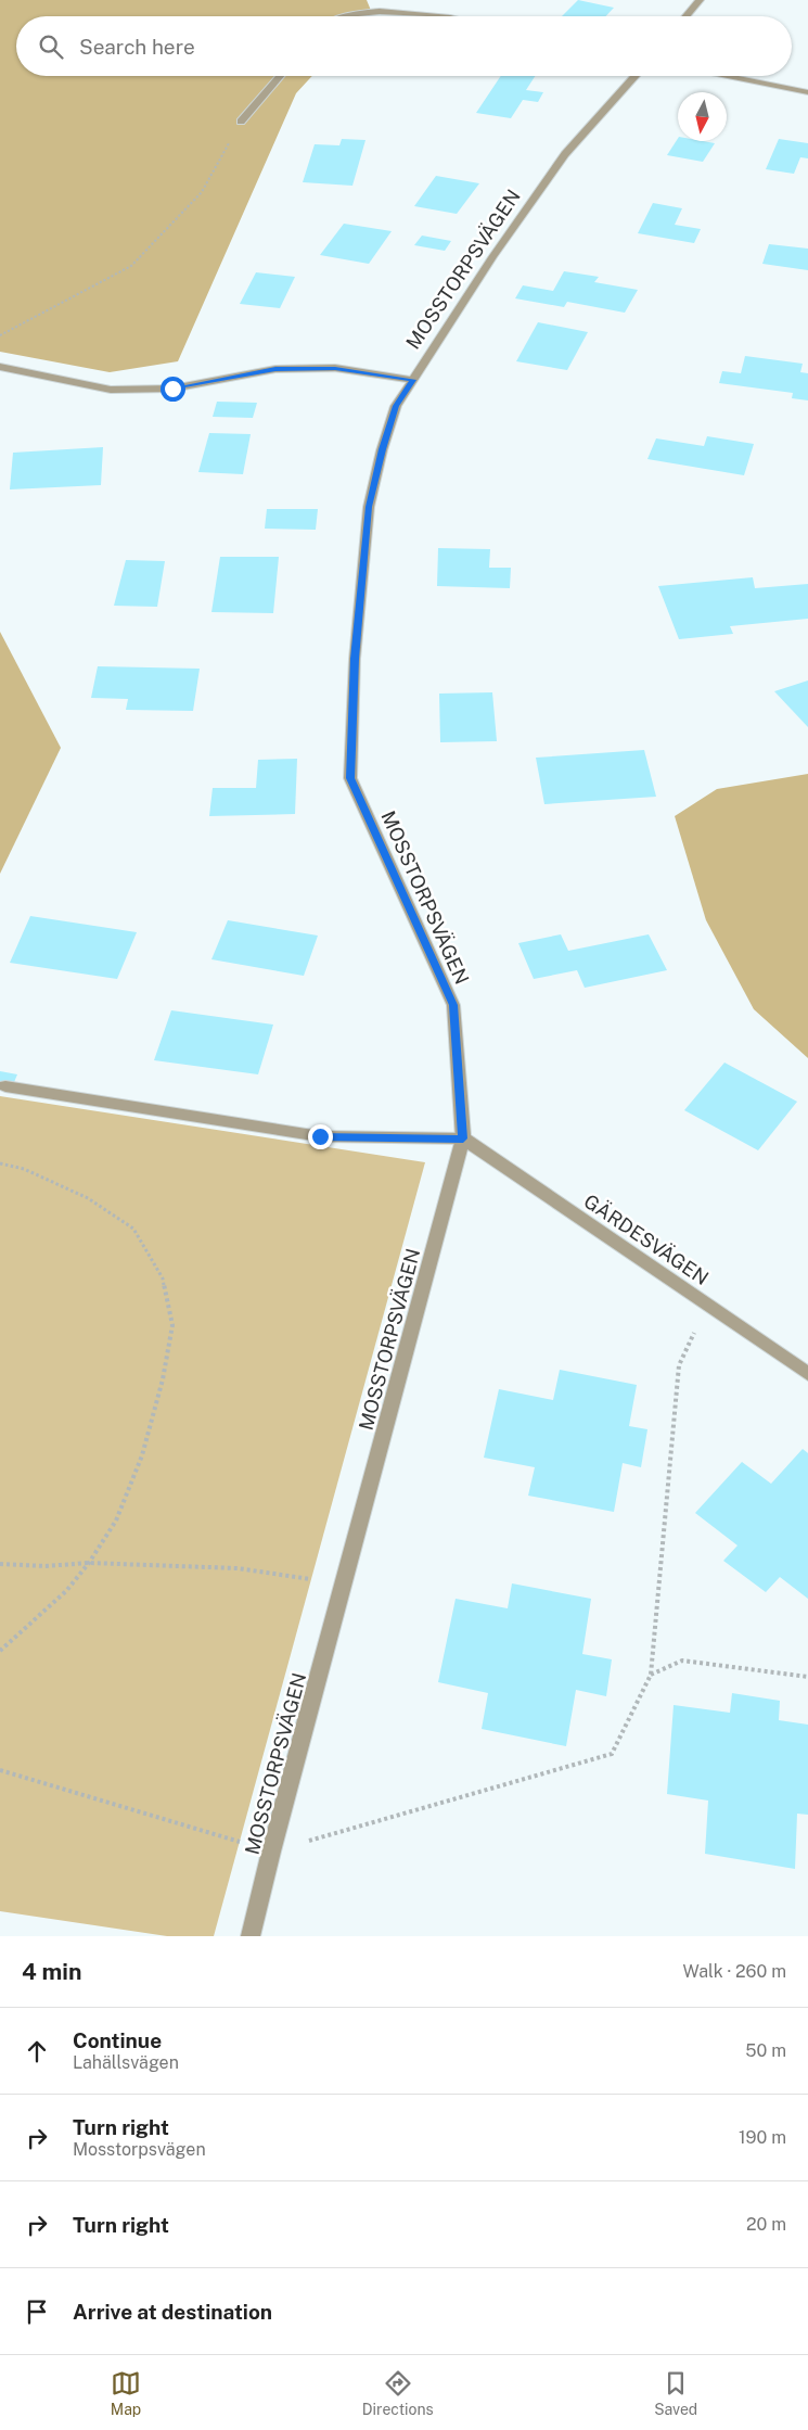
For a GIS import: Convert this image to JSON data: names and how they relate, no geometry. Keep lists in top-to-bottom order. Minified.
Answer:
{"streets":{"street":["MOSSTORPSVÄGEN","GÄRDESVÄGEN"]},"crossings":[["MOSSTORPSVÄGEN","GÄRDESVÄGEN"]],"north":"bottom","page":{"search":"Search here","heading":["4 min","Walk · 260 m"],"list":[["Continue","Lahällsvägen","50 m"],["Turn right","Mosstorpsvägen","190 m"],["Turn right","20 m"],"Arrive at destination"],"nav":["Map","Directions","Saved"]}}
